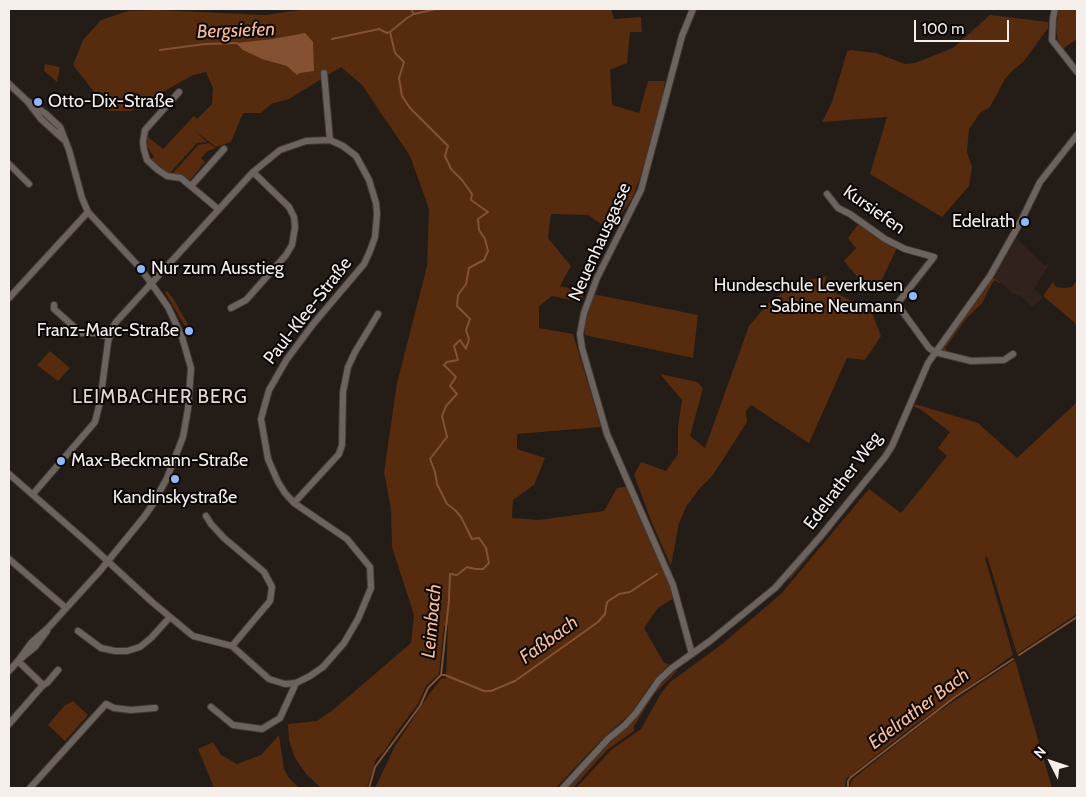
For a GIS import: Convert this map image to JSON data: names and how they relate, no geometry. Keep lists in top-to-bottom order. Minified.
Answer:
{"streets":{"street":["Kursiefen","Neuenhausgasse","Paul-Klee-Straße","Edelrather Weg"]},"crossings":[["Kursiefen","Edelrather Weg"],["Neuenhausgasse","Edelrather Weg"]],"districts":["LEIMBACHER BERG"],"water":["Bergsiefen","Leimbach","Faßbach","Edelrather Bach"],"places":["Otto-Dix-Straße","Edelrath","Nur zum Ausstieg","Hundeschule Leverkusen - Sabine Neumann","Franz-Marc-Straße","Max-Beckmann-Straße","Kandinskystraße"],"scale_bar":"100 m","north":"top left"}
